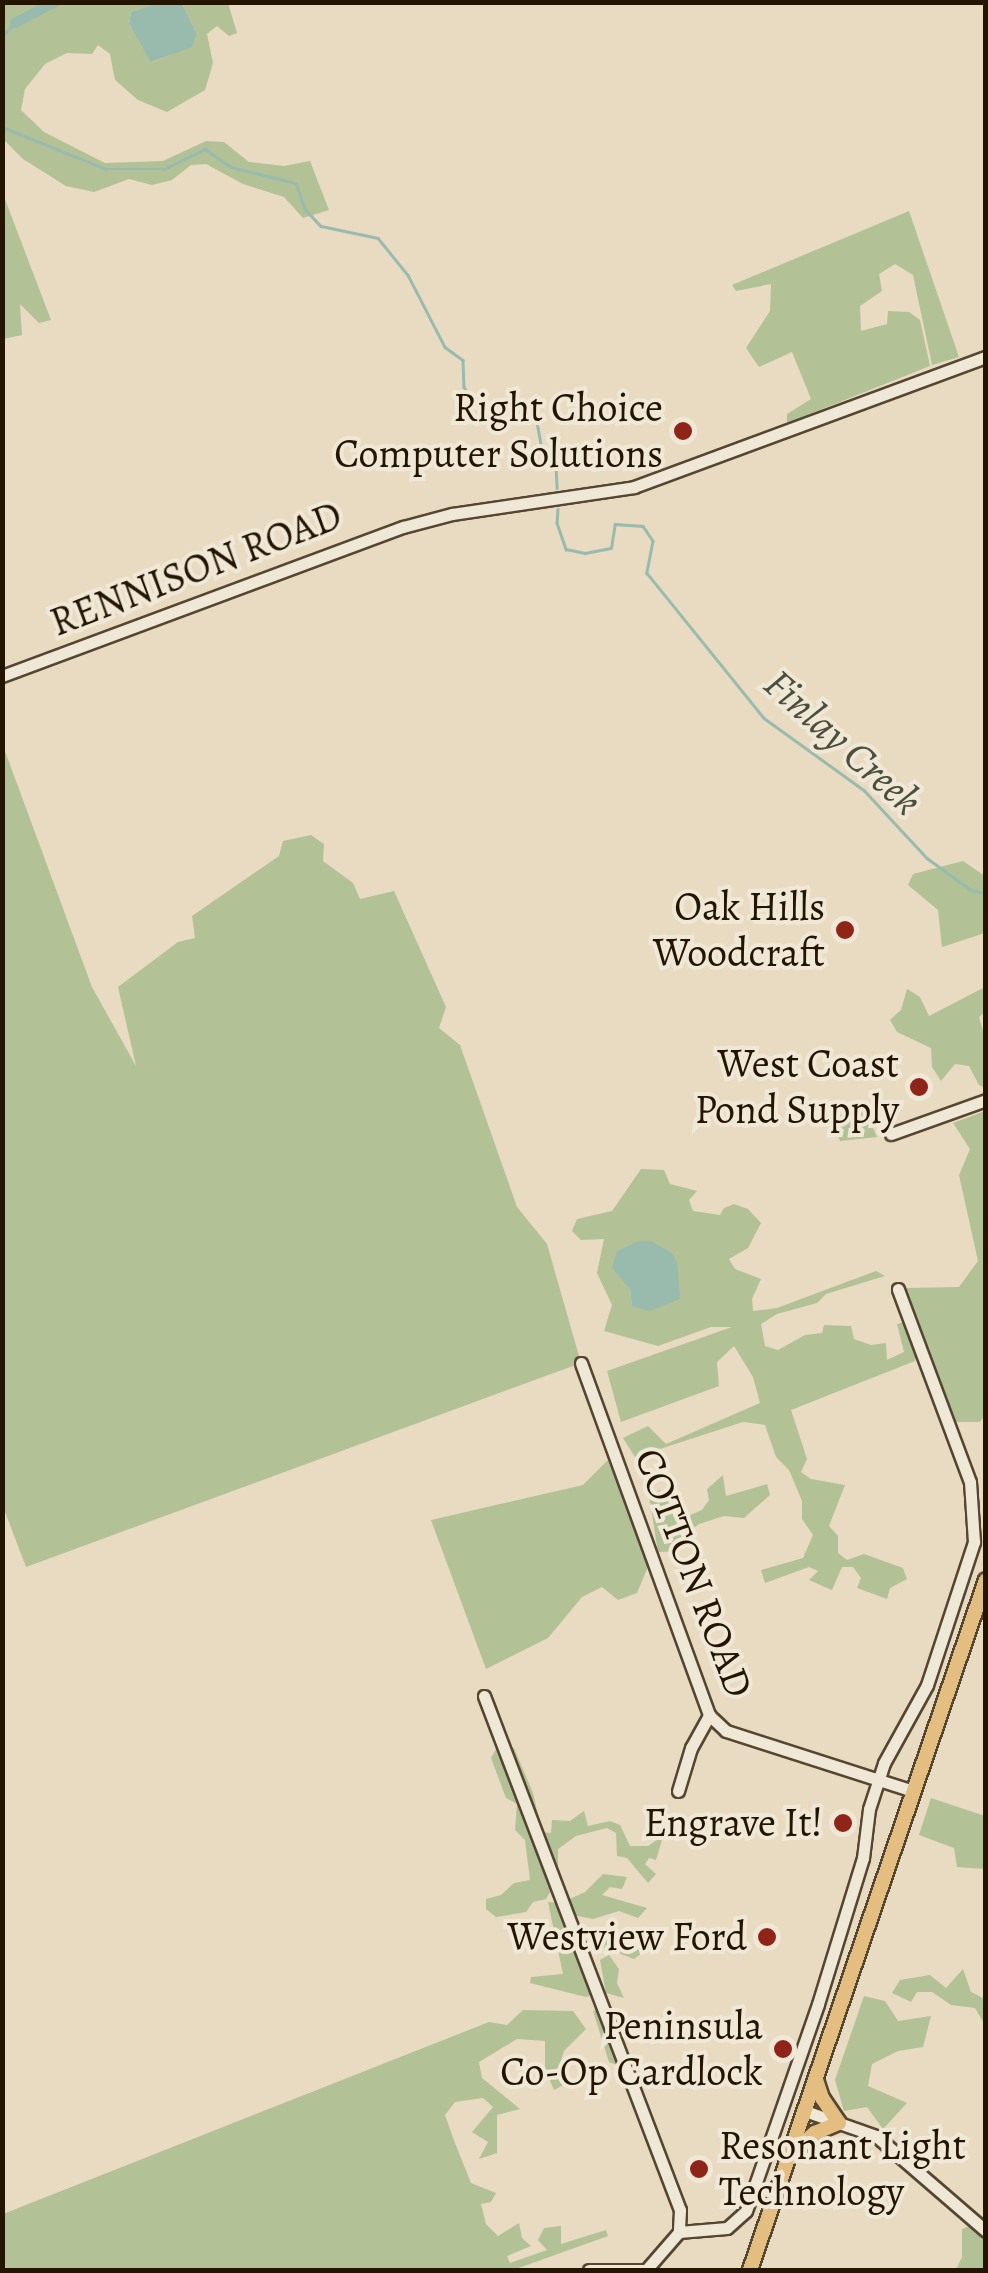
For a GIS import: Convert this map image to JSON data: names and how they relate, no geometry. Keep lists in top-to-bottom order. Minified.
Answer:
{"streets":{"street":["RENNISON ROAD","COTTON ROAD"]},"water":["Finlay Creek"],"places":["Right Choice Computer Solutions","Oak Hills Woodcraft","West Coast Pond Supply","Engrave It!","Westview Ford","Peninsula Co-Op Cardlock","Resonant Light Technology"]}
